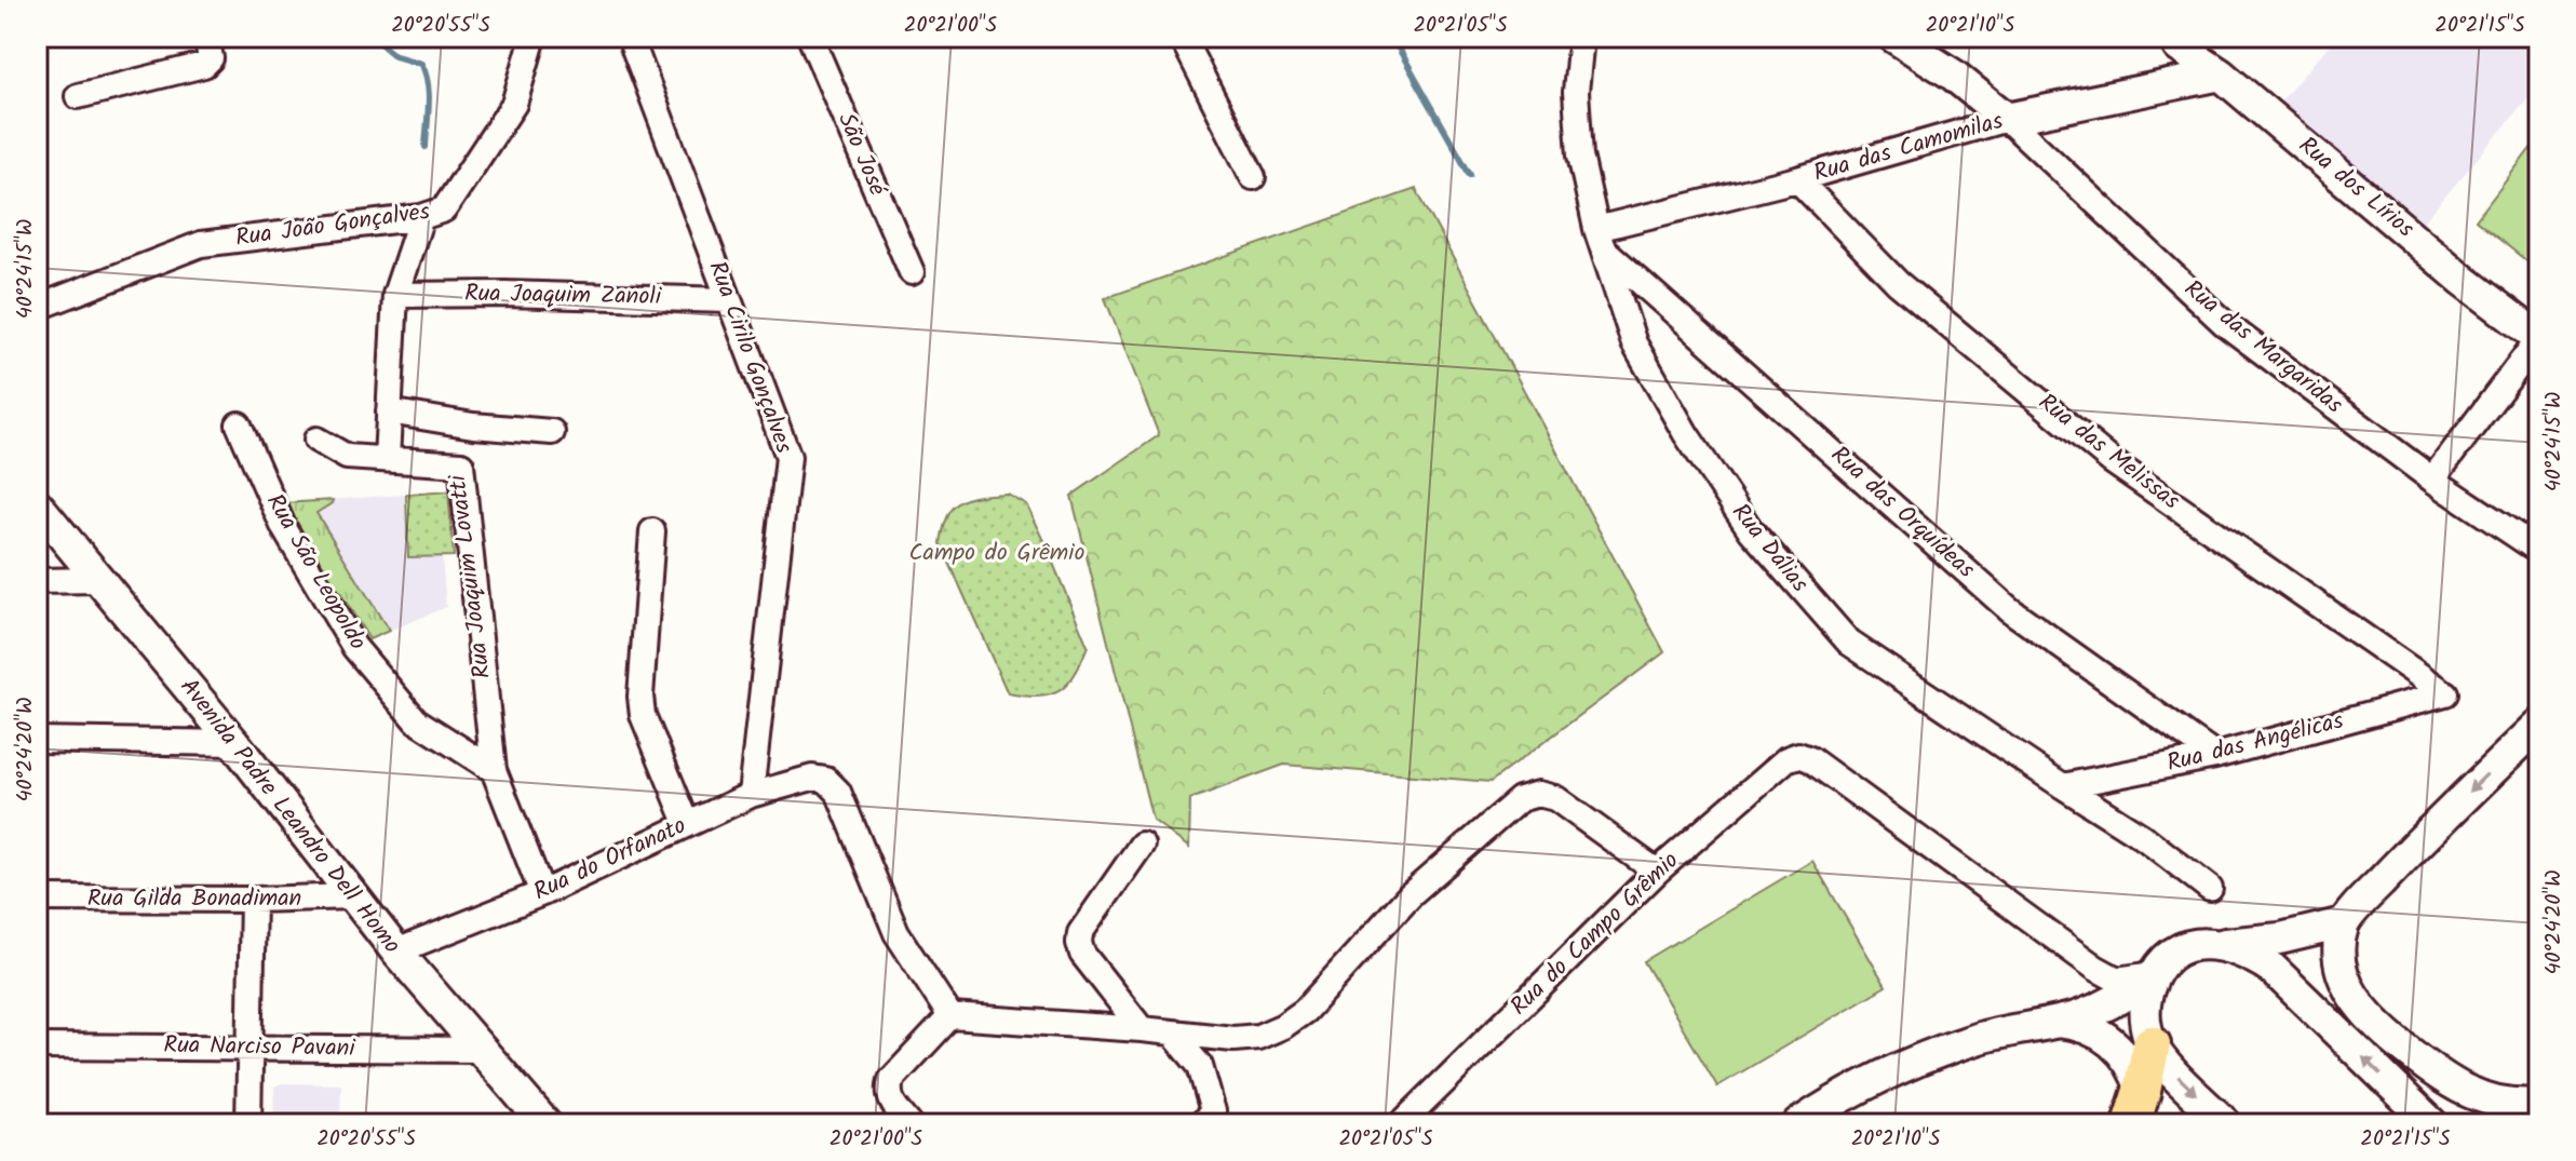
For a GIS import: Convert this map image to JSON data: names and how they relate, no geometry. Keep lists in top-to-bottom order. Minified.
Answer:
{"streets":{"street":["Rua das Camomilas","São José","Rua dos Lírios","Rua João Gonçalves","Rua Joaquim Zanoli","Rua das Margaridas","Rua Cirilo Gonçalves","Rua das Melissas","Rua das Orquídeas","Rua Dálias","Rua São Leopoldo","Rua Joaquim Lovatti","Rua das Angélicas","Avenida Padre Leandro Dell Homo","Rua do Orfanato","Rua Gilda Bonadiman","Rua do Campo Grêmio","Rua Narciso Pavani"]},"crossings":[["Rua das Camomilas","Rua dos Lírios"],["Rua das Camomilas","Rua das Margaridas"],["Rua das Camomilas","Rua das Melissas"],["Rua das Camomilas","Rua das Orquídeas"],["Rua das Camomilas","Rua Dálias"],["Rua dos Lírios","Rua das Margaridas"],["Rua Joaquim Zanoli","Rua Cirilo Gonçalves"],["Rua Cirilo Gonçalves","Rua do Orfanato"],["Rua das Melissas","Rua das Angélicas"],["Rua das Orquídeas","Rua Dálias"],["Rua das Orquídeas","Rua das Angélicas"],["Rua Dálias","Rua das Angélicas"],["Rua São Leopoldo","Rua Joaquim Lovatti"],["Rua Joaquim Lovatti","Rua do Orfanato"],["Avenida Padre Leandro Dell Homo","Rua do Orfanato"],["Avenida Padre Leandro Dell Homo","Rua Gilda Bonadiman"],["Avenida Padre Leandro Dell Homo","Rua Narciso Pavani"]],"parks":["Campo do Grêmio"],"coordinates":["20°20'55\"S","20°21'00\"S","20°21'05\"S","20°21'10\"S","20°21'15\"S","40°24'15\"W","40°24'20\"W"]}
